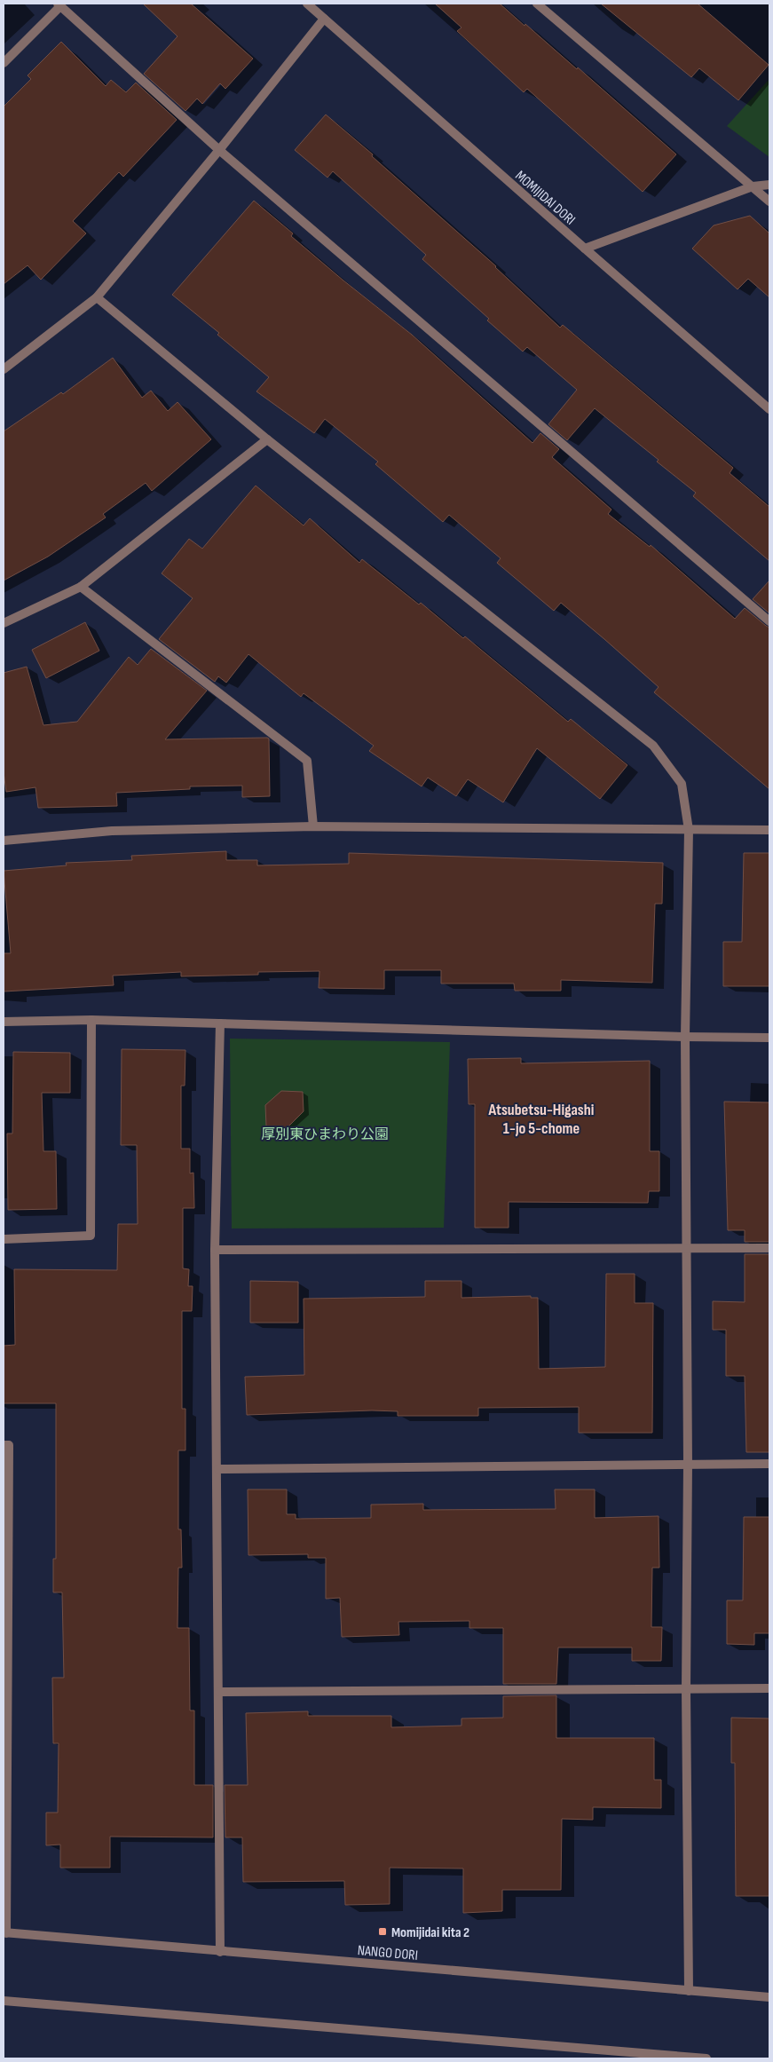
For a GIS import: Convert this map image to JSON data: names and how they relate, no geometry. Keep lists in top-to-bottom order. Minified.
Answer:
{"streets":{"street":["MOMIJIDAI DORI","NANGO DORI"]},"districts":["Atsubetsu-Higashi 1-jo 5-chome"],"parks":["厚別東ひまわり公園"],"places":{"transit":["Momijidai kita 2"]}}
